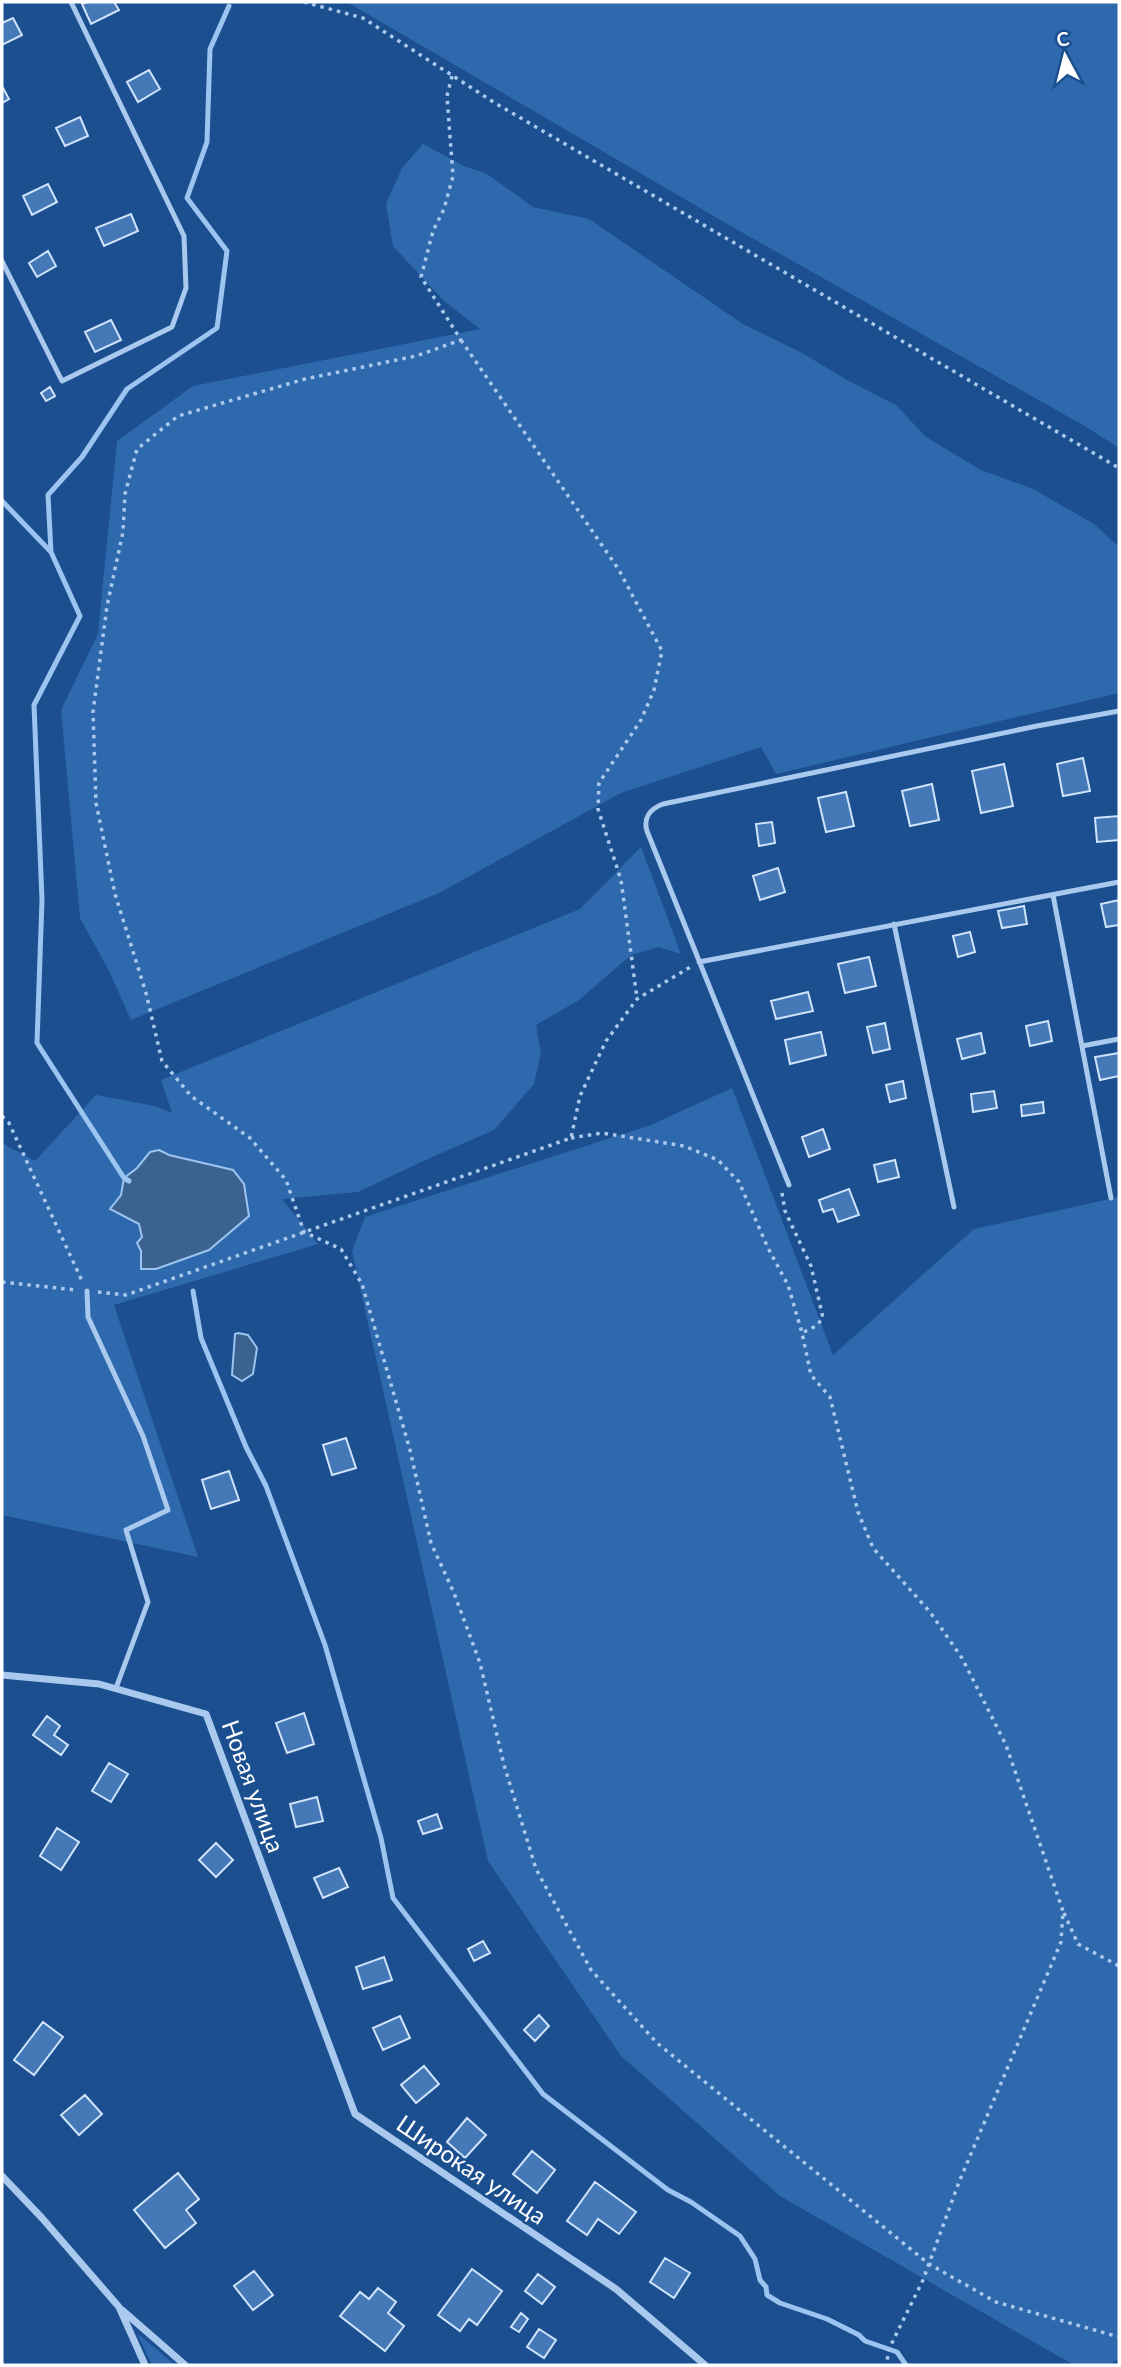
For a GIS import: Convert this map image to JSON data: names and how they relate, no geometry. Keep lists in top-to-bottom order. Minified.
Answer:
{"streets":{"street":["Новая улица","Широкая улица"]},"crossings":[["Новая улица","Широкая улица"]],"north":"top"}
